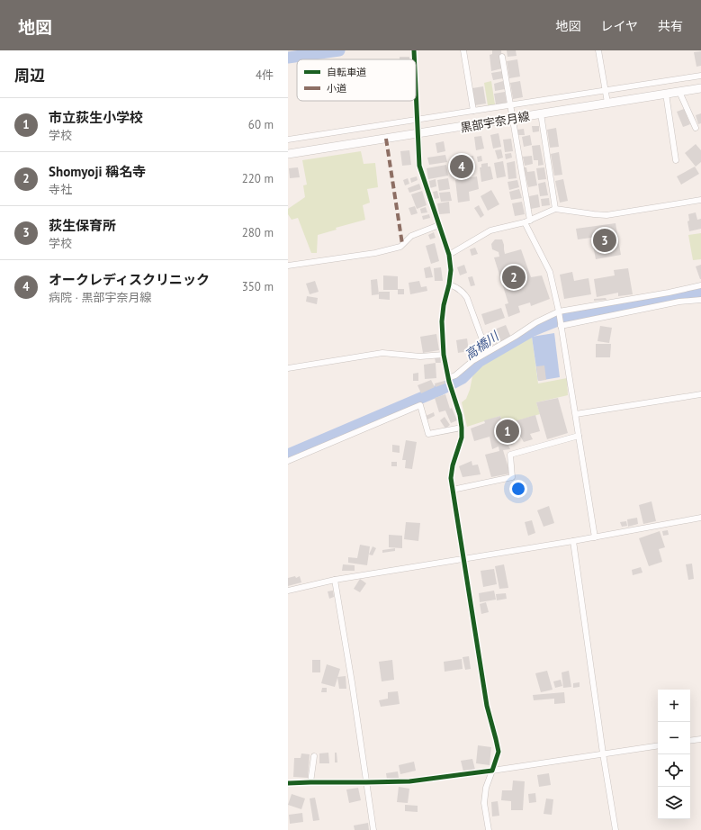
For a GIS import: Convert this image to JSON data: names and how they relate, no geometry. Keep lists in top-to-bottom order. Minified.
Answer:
{"streets":{"main road":["黒部宇奈月線"]},"water":["高橋川"],"legend":["自転車道","小道"],"page":{"header":"地図","nav":["地図","レイヤ","共有"],"heading":["周辺","4件"],"list":[{"mark":"1","name":"市立荻生小学校","note":"学校","value":"60 m"},{"mark":"2","name":"Shomyoji 稱名寺","note":"寺社","value":"220 m"},{"mark":"3","name":"荻生保育所","note":"学校","value":"280 m"},{"mark":"4","name":"オークレディスクリニック","note":"病院 · 黒部宇奈月線","value":"350 m"}],"pins":["4","3","2","1"],"map_buttons":["+","−"]}}
